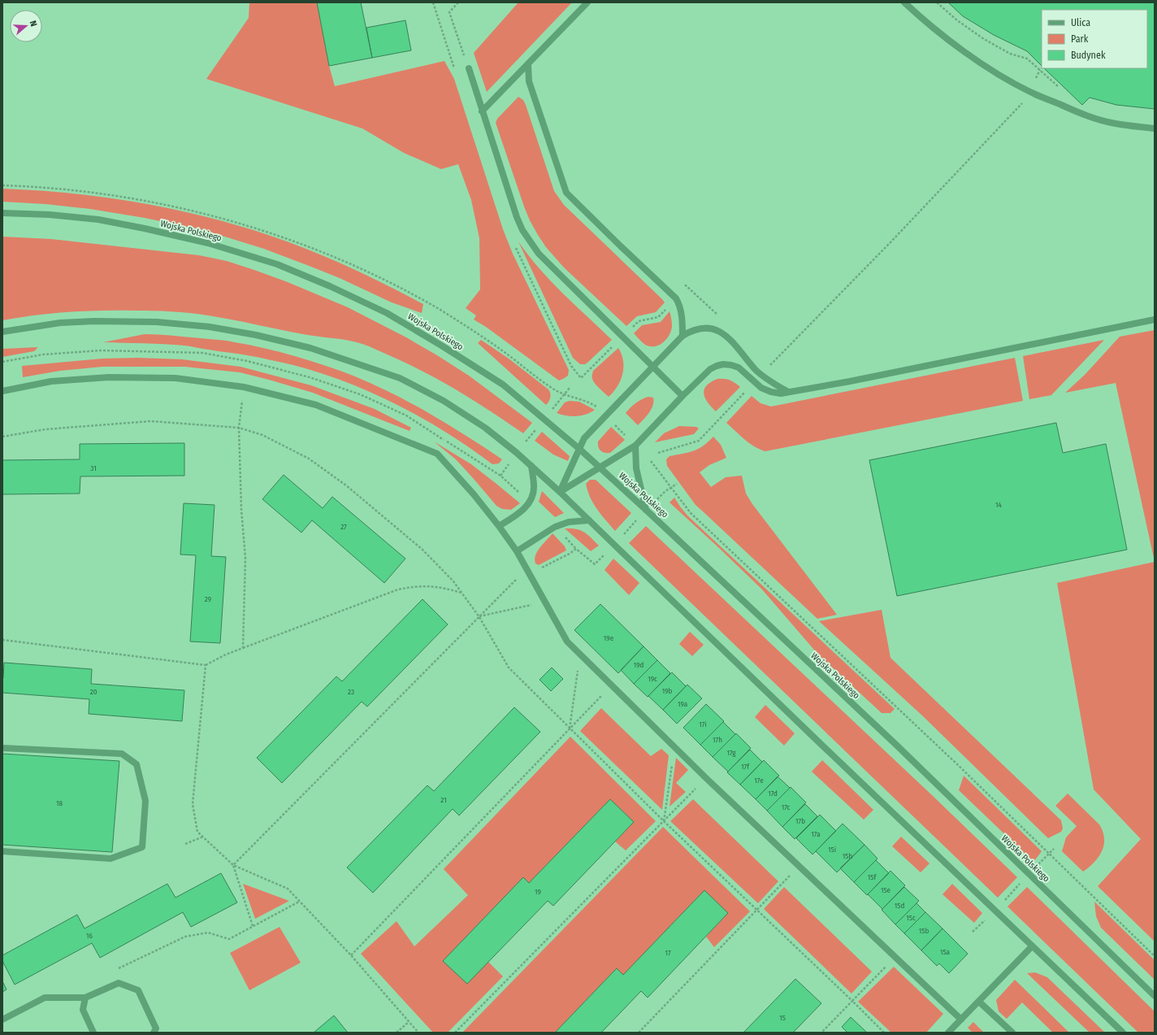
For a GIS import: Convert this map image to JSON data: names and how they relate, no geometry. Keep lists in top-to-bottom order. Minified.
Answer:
{"streets":{"street":["Wojska Polskiego"]},"house_numbers":["31","14","27","29","19e","19d","19c","19b","20","23","19a","17i","17h","17g","17f","17e","17d","21","18","17c","17b","17a","15i","15h","15f","15e","19","15d","15c","15b","16","15a","17","15"],"legend":["Ulica","Park","Budynek"],"north":"right"}
